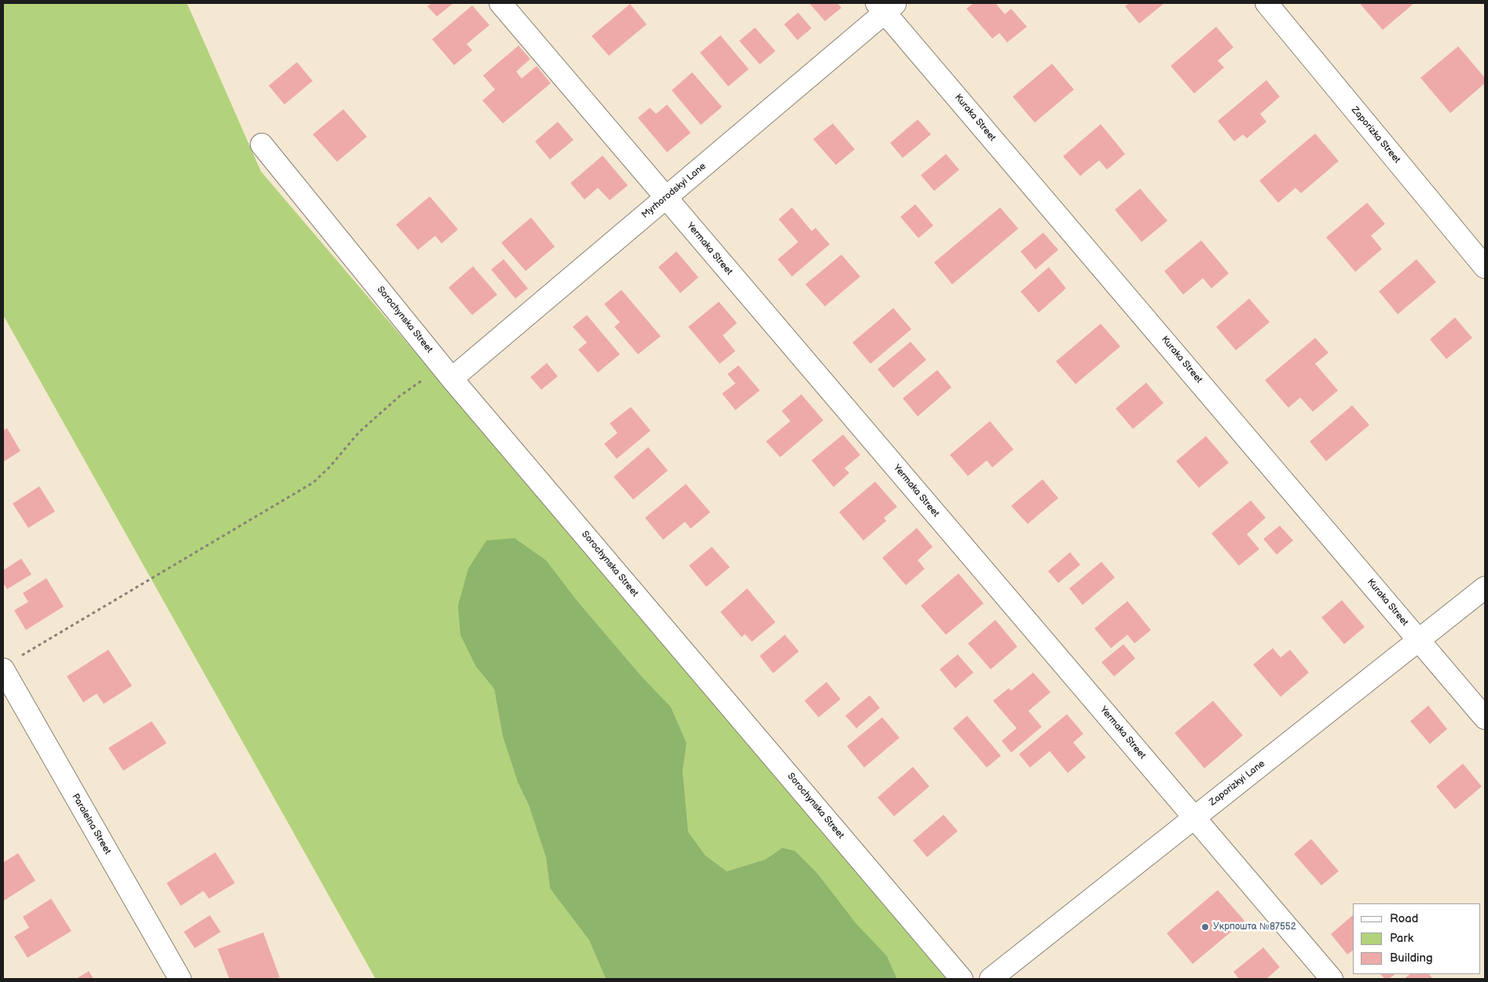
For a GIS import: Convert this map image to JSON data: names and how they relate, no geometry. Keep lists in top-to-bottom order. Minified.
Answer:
{"streets":{"street":["Kuraka Street","Zaporizka Street","Myrhorodskyi Lane","Yermaka Street","Sorochynska Street","Zaporizkyi Lane","Paralelna Street"]},"crossings":[["Kuraka Street","Myrhorodskyi Lane"],["Kuraka Street","Zaporizkyi Lane"],["Myrhorodskyi Lane","Yermaka Street"],["Myrhorodskyi Lane","Sorochynska Street"],["Yermaka Street","Zaporizkyi Lane"]],"places":["Укрпошта №87552"],"legend":["Road","Park","Building"]}
